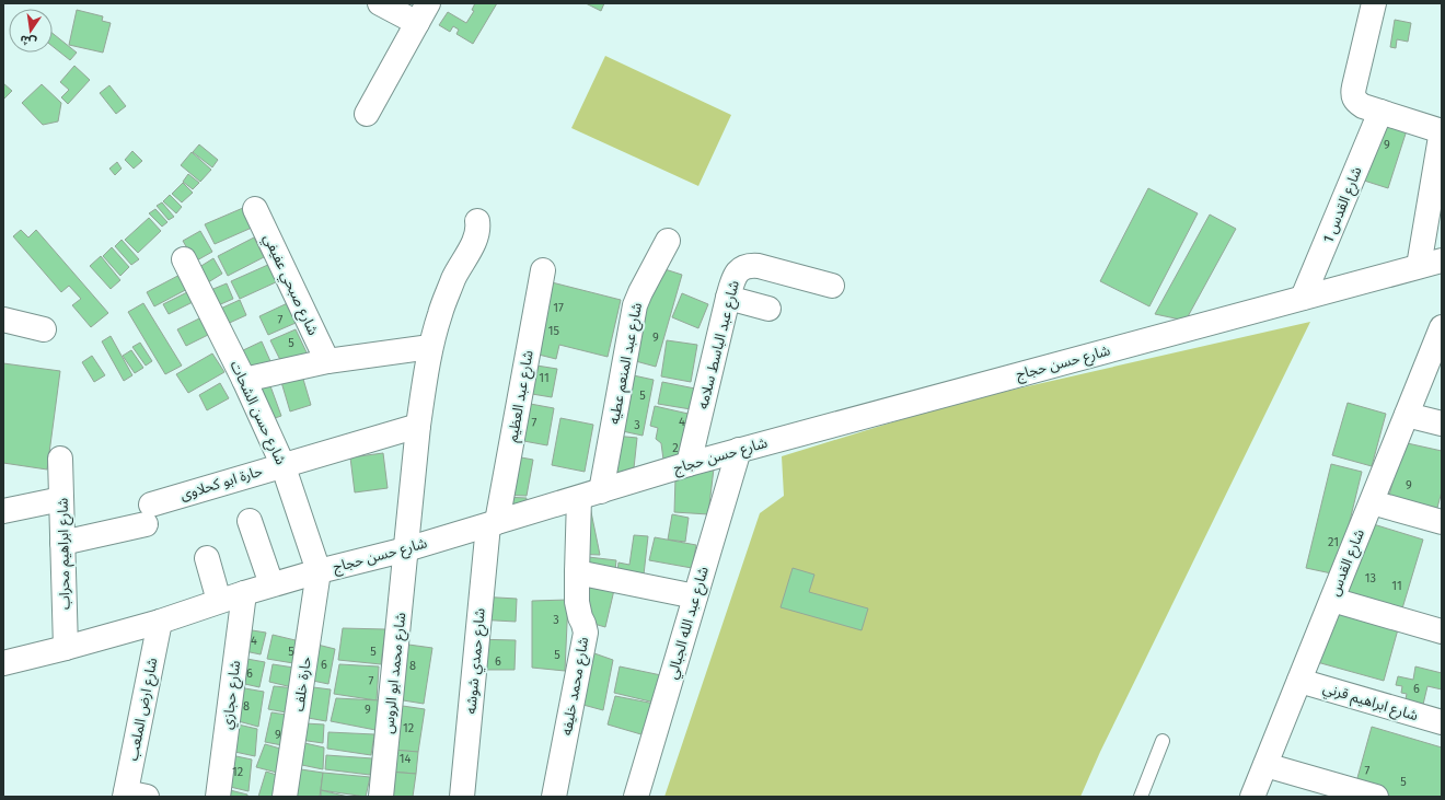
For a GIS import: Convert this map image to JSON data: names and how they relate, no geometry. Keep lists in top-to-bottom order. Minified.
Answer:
{"streets":{"street":["شارع القدس 1","شارع صبحي عفيفي","شارع عبد الباسط سلامه","شارع حسن حجاج","شارع عبد المنعم عطيه","شارع عبد العظيم","شارع حسن الشحات","حارة ابو كحلاوى","شارع ابراهيم محراب","شارع القدس","شارع عبد الله الجبالي","شارع حمدي شوشه","شارع محمد ابو الروس","حارة خلف","شارع محمد خليفه","شارع حجازي","شارع ابراهيم قرني","شارع ارض الملعب"]},"crossings":[["شارع القدس 1","شارع حسن حجاج"],["شارع عبد الباسط سلامه","شارع حسن حجاج"],["شارع حسن حجاج","شارع عبد المنعم عطيه"],["شارع حسن حجاج","شارع عبد العظيم"],["شارع حسن حجاج","شارع حسن الشحات"],["شارع حسن حجاج","شارع ابراهيم محراب"],["شارع حسن حجاج","شارع عبد الله الجبالي"],["شارع حسن حجاج","شارع حمدي شوشه"],["شارع حسن حجاج","شارع محمد ابو الروس"],["شارع حسن حجاج","حارة خلف"],["شارع حسن حجاج","شارع محمد خليفه"],["شارع حسن حجاج","شارع حجازي"],["شارع حسن حجاج","شارع ارض الملعب"],["شارع عبد العظيم","شارع حمدي شوشه"],["شارع حسن الشحات","حارة ابو كحلاوى"],["شارع حسن الشحات","حارة خلف"],["حارة ابو كحلاوى","شارع ابراهيم محراب"],["حارة ابو كحلاوى","شارع محمد ابو الروس"],["شارع القدس","شارع ابراهيم قرني"]],"house_numbers":["9","17","7","15","9","5","11","5","4","7","3","2","9","21","13","11","3","4","5","5","5","6","6","8","6","7","6","8","9","12","9","14","7","12","5"],"north":"bottom"}
